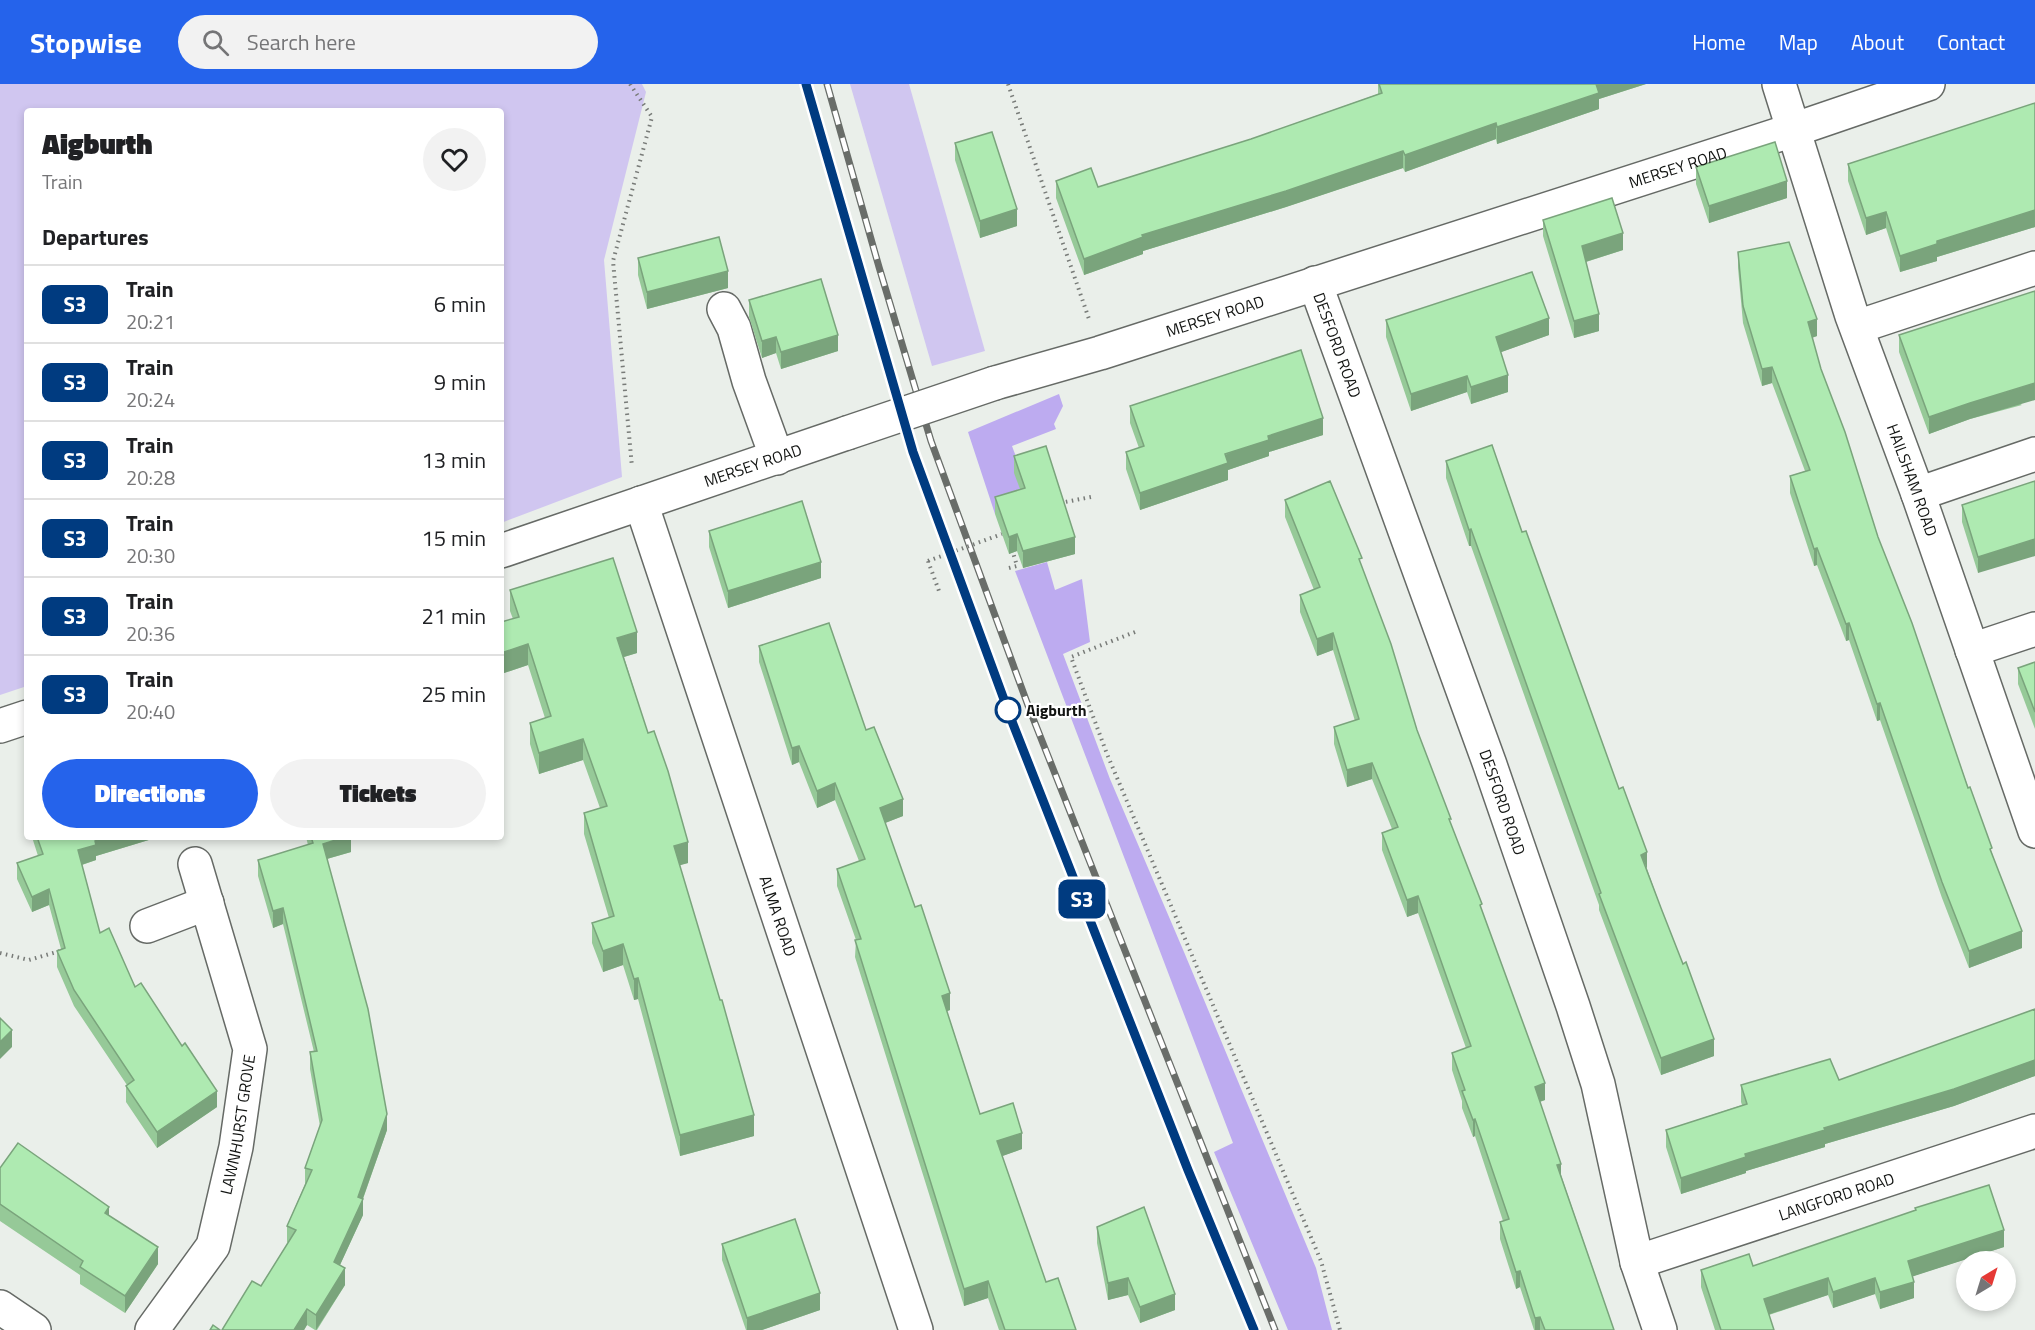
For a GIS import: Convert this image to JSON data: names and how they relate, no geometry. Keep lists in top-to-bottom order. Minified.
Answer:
{"streets":{"street":["MERSEY ROAD","DESFORD ROAD","HAILSHAM ROAD","ALMA ROAD","LAWNHURST GROVE","LANGFORD ROAD"]},"crossings":[["MERSEY ROAD","DESFORD ROAD"],["MERSEY ROAD","HAILSHAM ROAD"],["MERSEY ROAD","ALMA ROAD"],["DESFORD ROAD","LANGFORD ROAD"]],"places":["Aigburth"],"north":"top right","page":{"header":"Stopwise","search":"Search here","nav":["Home","Map","About","Contact"],"on_map":"S3","heading":[["Aigburth","Train"],"Departures"],"list":[{"mark":"S3","name":"Train","note":"20:21","value":"6 min"},{"mark":"S3","name":"Train","note":"20:24","value":"9 min"},{"mark":"S3","name":"Train","note":"20:28","value":"13 min"},{"mark":"S3","name":"Train","note":"20:30","value":"15 min"},{"mark":"S3","name":"Train","note":"20:36","value":"21 min"},{"mark":"S3","name":"Train","note":"20:40","value":"25 min"}],"buttons":["Directions","Tickets"]}}
